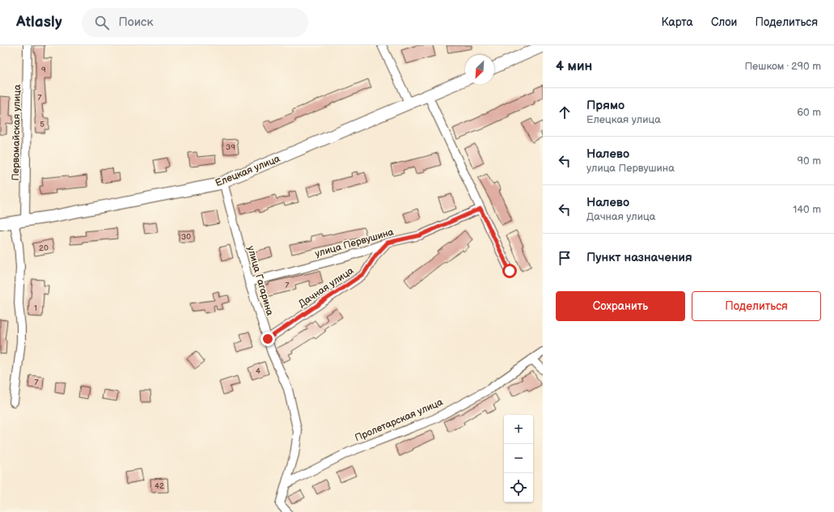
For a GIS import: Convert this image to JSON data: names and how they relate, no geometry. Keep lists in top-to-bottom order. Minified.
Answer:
{"streets":{"main road":["Елецкая улица"],"street":["Первомайская улица","улица Первушина","улица Гагарина","Дачная улица","Пролетарская улица"]},"crossings":[["Первомайская улица","Елецкая улица"],["Елецкая улица","улица Гагарина"],["улица Первушина","улица Гагарина"],["улица Первушина","Дачная улица"],["улица Гагарина","Дачная улица"],["улица Гагарина","Пролетарская улица"]],"house_numbers":["9","7","5","39","30","20","7","1","4","7","42"],"north":"bottom left","page":{"header":"Atlasly","search":"Поиск","nav":["Карта","Слои","Поделиться"],"heading":["4 мин","Пешком · 290 m"],"list":[["Прямо","Елецкая улица","60 m"],["Налево","улица Первушина","90 m"],["Налево","Дачная улица","140 m"],"Пункт назначения"],"buttons":["Сохранить","Поделиться"],"map_buttons":["+","−"]}}
